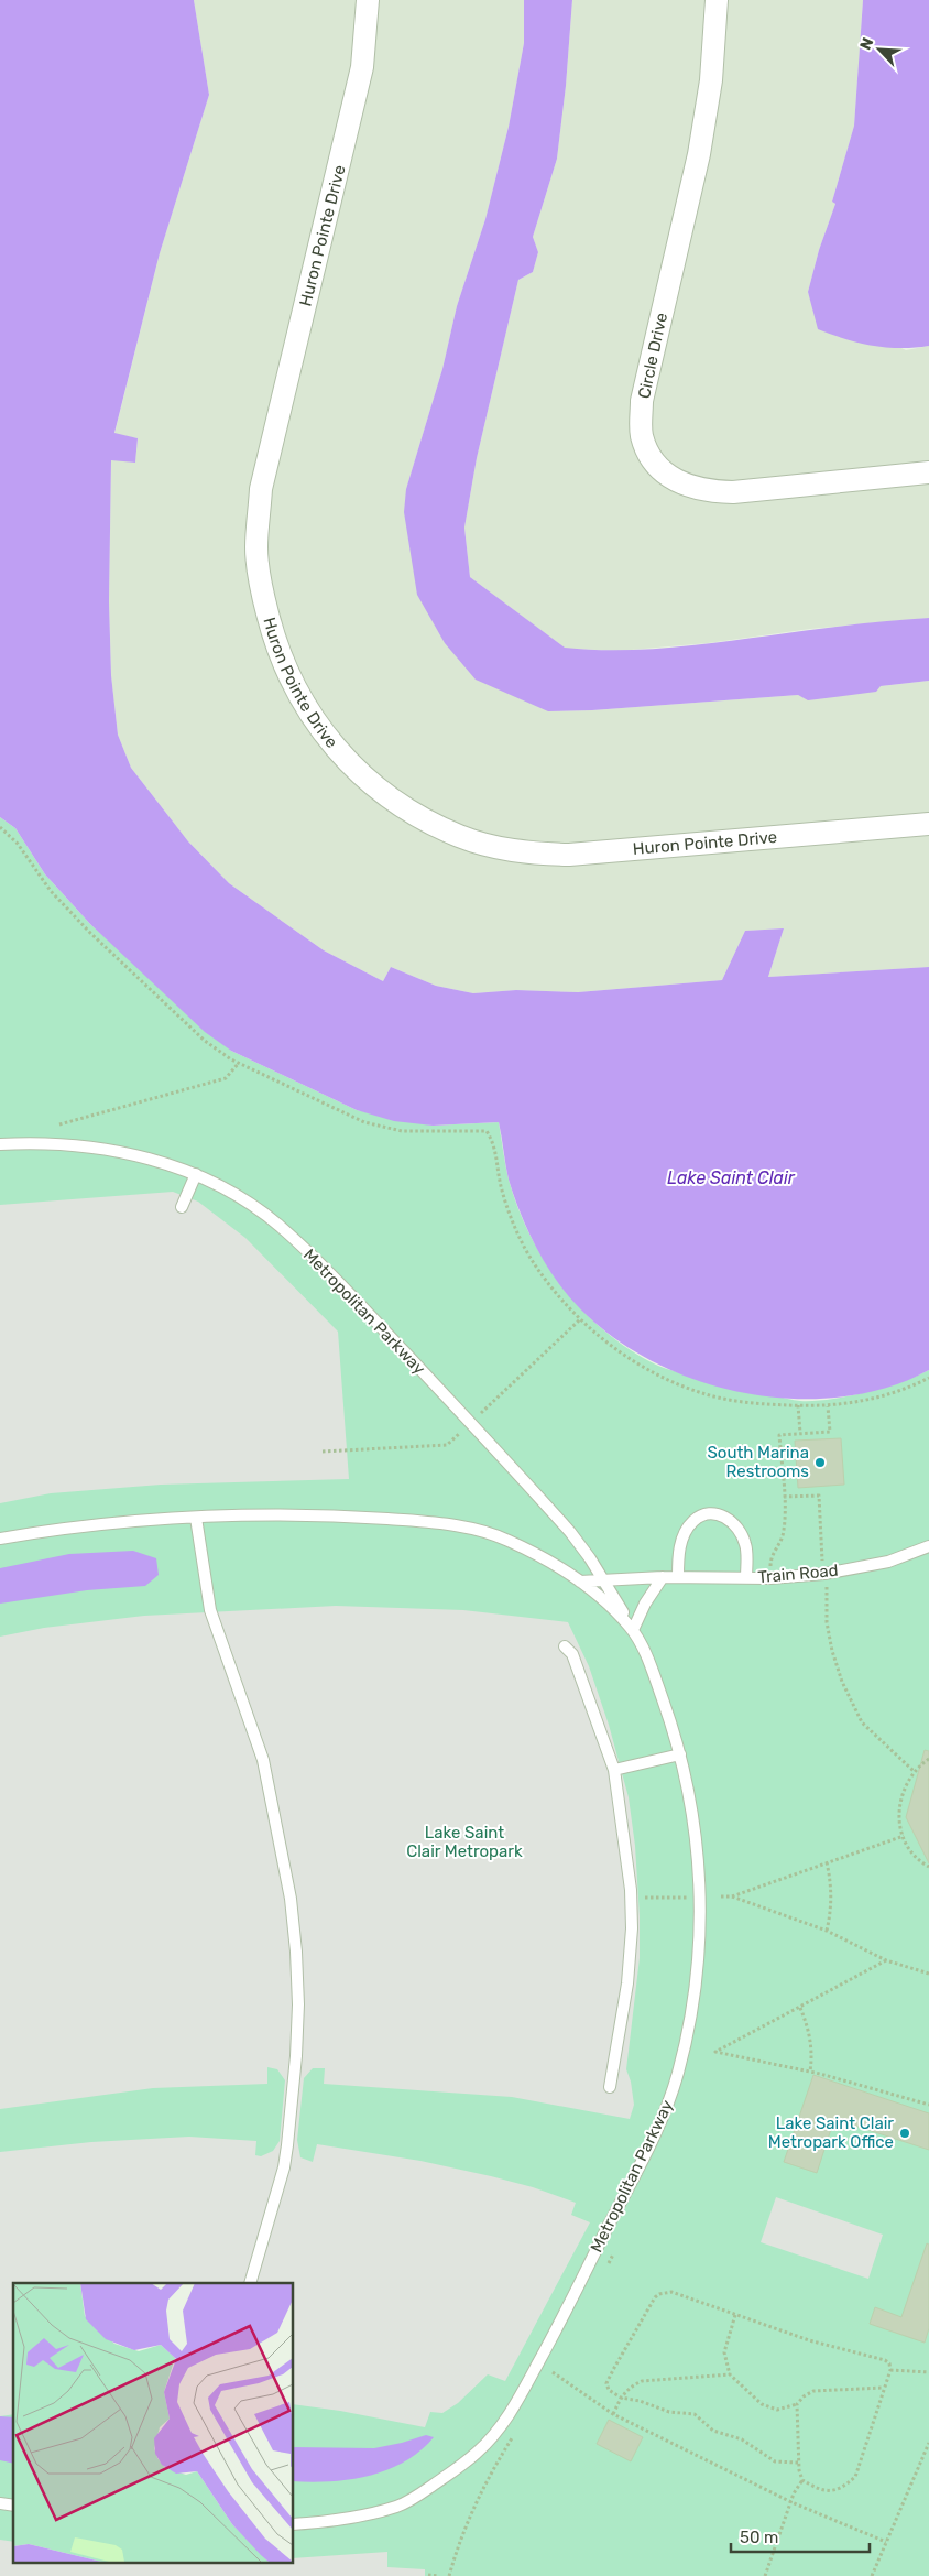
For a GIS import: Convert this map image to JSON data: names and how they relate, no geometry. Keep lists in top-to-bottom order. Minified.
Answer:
{"streets":{"street":["Huron Pointe Drive","Circle Drive"],"lane":["Metropolitan Parkway","Train Road"]},"crossings":[["Metropolitan Parkway","Train Road"]],"water":["Lake Saint Clair"],"parks":["Lake Saint Clair Metropark"],"places":["South Marina Restrooms","Lake Saint Clair Metropark Office"],"scale_bar":"50 m","north":"top left"}
